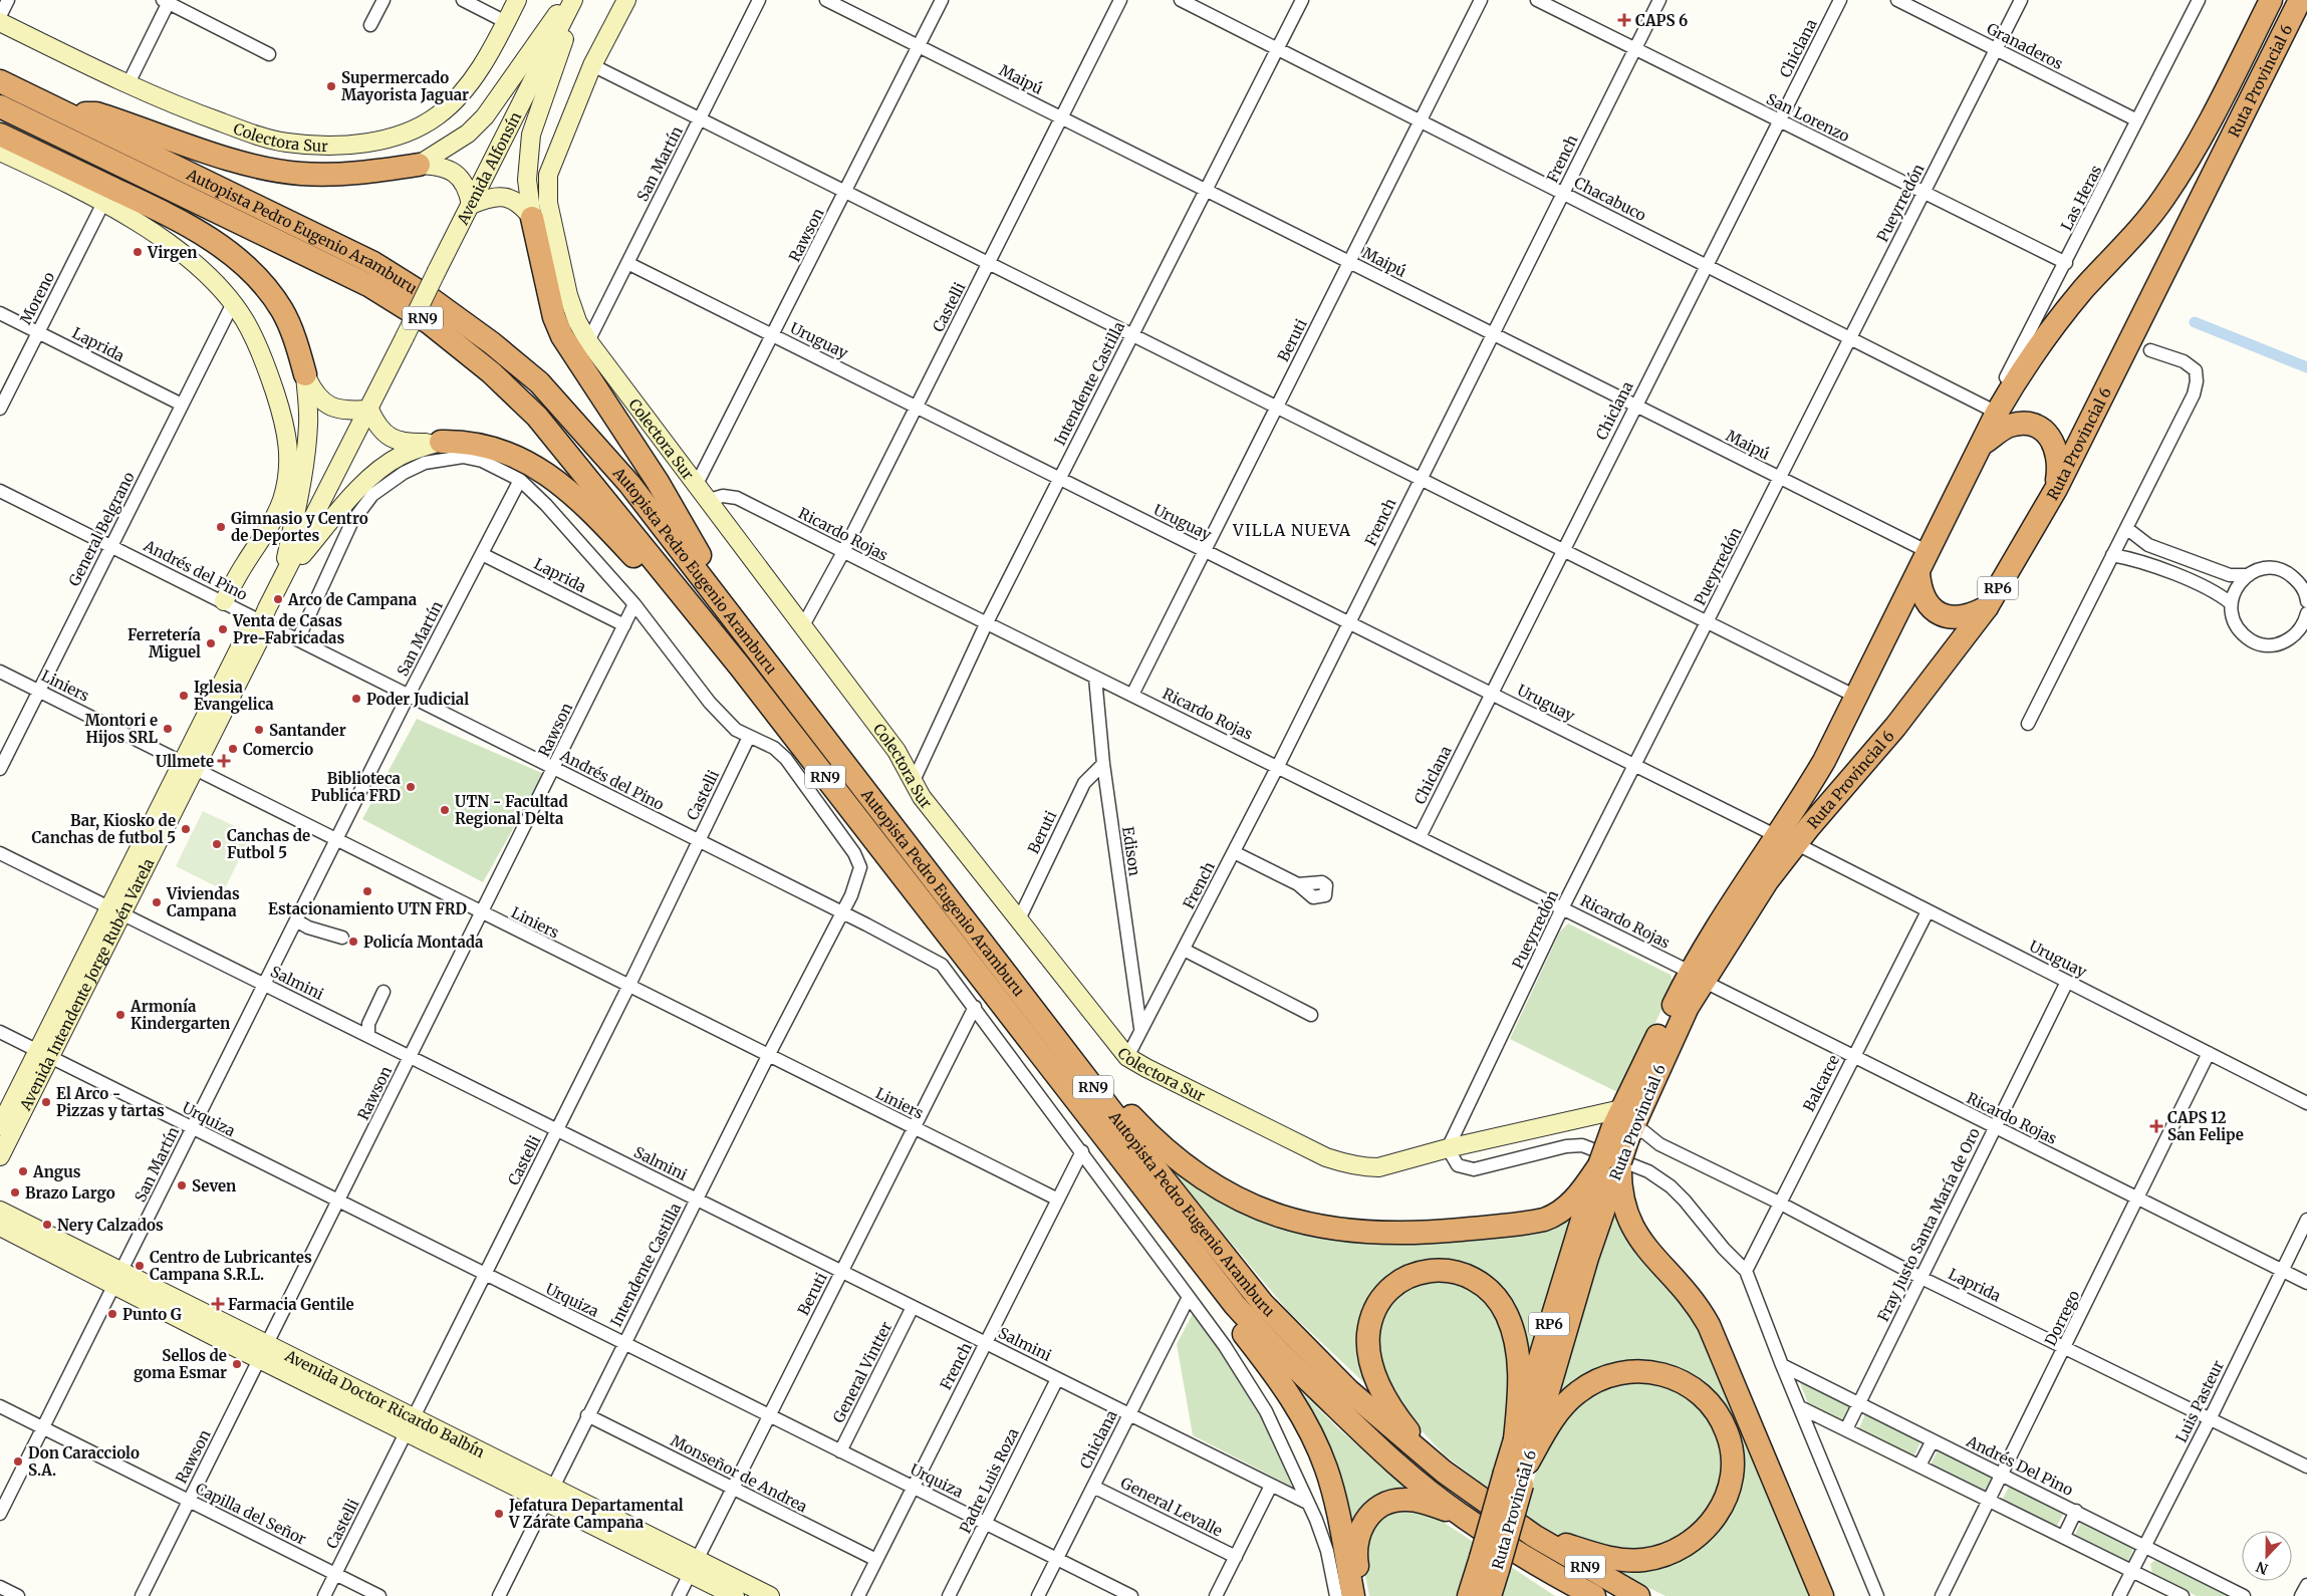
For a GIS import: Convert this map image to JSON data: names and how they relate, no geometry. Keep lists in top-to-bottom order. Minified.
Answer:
{"streets":{"highway":["Ruta Provincial 6","Autopista Pedro Eugenio Aramburu","RN9","RP6"],"main road":["Colectora Sur","Avenida Alfonsín","Avenida Intendente Jorge Rubén Varela","Avenida Doctor Ricardo Balbín"],"street":["Granaderos","Chiclana","Maipú","San Lorenzo","French","San Martín","Las Heras","Chacabuco","Pueyrredón","Rawson","Moreno","Castelli","Uruguay","Beruti","Laprida","Intendente Castilla","General Belgrano","Ricardo Rojas","Andrés del Pino","Liniers","Edison","Salmini","Balcarce","Urquiza","Fray Justo Santa María de Oro","Dorrego","General Vintter","Luis Pasteur","Andrés Del Pino","Monseñor de Andrea","Padre Luis Roza","General Levalle","Capilla del Señor"]},"crossings":[["Granaderos","Las Heras"],["Granaderos","Pueyrredón"],["Chiclana","Maipú"],["Chiclana","San Lorenzo"],["Chiclana","Chacabuco"],["Chiclana","Uruguay"],["Chiclana","Ricardo Rojas"],["Chiclana","Salmini"],["Chiclana","Urquiza"],["Chiclana","General Levalle"],["Maipú","Ruta Provincial 6"],["Maipú","French"],["Maipú","Pueyrredón"],["Maipú","Rawson"],["Maipú","Castelli"],["Maipú","Beruti"],["Maipú","Intendente Castilla"],["Ruta Provincial 6","Colectora Sur"],["Ruta Provincial 6","Las Heras"],["Ruta Provincial 6","Chacabuco"],["Ruta Provincial 6","Uruguay"],["Ruta Provincial 6","Laprida"],["Ruta Provincial 6","Ricardo Rojas"],["San Lorenzo","French"],["San Lorenzo","Las Heras"],["San Lorenzo","Pueyrredón"],["Colectora Sur","French"],["Colectora Sur","San Martín"],["Colectora Sur","Pueyrredón"],["Colectora Sur","Rawson"],["Colectora Sur","Castelli"],["Colectora Sur","Beruti"],["Colectora Sur","Laprida"],["Colectora Sur","Intendente Castilla"],["Colectora Sur","Ricardo Rojas"],["French","Chacabuco"],["French","Uruguay"],["French","Ricardo Rojas"],["French","Liniers"],["French","Edison"],["French","Salmini"],["French","Urquiza"],["French","Monseñor de Andrea"],["San Martín","Uruguay"],["San Martín","Laprida"],["San Martín","Andrés del Pino"],["San Martín","Liniers"],["San Martín","Salmini"],["San Martín","Urquiza"],["San Martín","Avenida Doctor Ricardo Balbín"],["San Martín","Capilla del Señor"],["Avenida Alfonsín","Avenida Intendente Jorge Rubén Varela"],["Las Heras","Chacabuco"],["Chacabuco","Pueyrredón"],["Chacabuco","Beruti"],["Chacabuco","Intendente Castilla"],["Pueyrredón","Uruguay"],["Pueyrredón","Ricardo Rojas"],["Rawson","Uruguay"],["Rawson","Laprida"],["Rawson","Andrés del Pino"],["Rawson","Liniers"],["Rawson","Salmini"],["Rawson","Urquiza"],["Rawson","Avenida Doctor Ricardo Balbín"],["Rawson","Capilla del Señor"],["Moreno","Laprida"],["Castelli","Uruguay"],["Castelli","Intendente Castilla"],["Castelli","Ricardo Rojas"],["Castelli","Andrés del Pino"],["Castelli","Liniers"],["Castelli","Salmini"],["Castelli","Urquiza"],["Castelli","Avenida Doctor Ricardo Balbín"],["Castelli","Capilla del Señor"],["Uruguay","Beruti"],["Uruguay","Intendente Castilla"],["Uruguay","Balcarce"],["Uruguay","Fray Justo Santa María de Oro"],["Uruguay","Dorrego"],["Beruti","Ricardo Rojas"],["Beruti","Andrés del Pino"],["Beruti","Liniers"],["Beruti","Edison"],["Beruti","Salmini"],["Beruti","Urquiza"],["Beruti","Avenida Doctor Ricardo Balbín"],["Beruti","Monseñor de Andrea"],["Laprida","General Belgrano"],["Laprida","Balcarce"],["Laprida","Fray Justo Santa María de Oro"],["Laprida","Dorrego"],["Laprida","Luis Pasteur"],["Intendente Castilla","Ricardo Rojas"],["Intendente Castilla","Andrés del Pino"],["Intendente Castilla","Liniers"],["Intendente Castilla","Salmini"],["Intendente Castilla","Urquiza"],["Intendente Castilla","Avenida Doctor Ricardo Balbín"],["Intendente Castilla","Monseñor de Andrea"],["General Belgrano","Andrés del Pino"],["General Belgrano","Liniers"],["Ricardo Rojas","Edison"],["Ricardo Rojas","Balcarce"],["Ricardo Rojas","Fray Justo Santa María de Oro"],["Ricardo Rojas","Dorrego"],["Ricardo Rojas","Luis Pasteur"],["Andrés del Pino","Avenida Intendente Jorge Rubén Varela"],["Liniers","Avenida Intendente Jorge Rubén Varela"],["Salmini","Avenida Intendente Jorge Rubén Varela"],["Salmini","General Vintter"],["Salmini","Padre Luis Roza"],["Avenida Intendente Jorge Rubén Varela","Urquiza"],["Urquiza","General Vintter"],["Urquiza","Padre Luis Roza"],["Fray Justo Santa María de Oro","Andrés Del Pino"],["Dorrego","Andrés Del Pino"],["Luis Pasteur","Andrés Del Pino"]],"districts":["VILLA NUEVA"],"places":{"health":["CAPS 6","Ullmete","CAPS 12 San Felipe","Farmacia Gentile"],"other":["Supermercado Mayorista Jaguar","Virgen","Gimnasio y Centro de Deportes","Arco de Campana","Venta de Casas Pre-Fabricadas","Ferretería Miguel","Iglesia Evangelica","Poder Judicial","Montori e Hijos SRL","Santander","Comercio","Biblioteca Publica FRD","UTN - Facultad Regional Delta","Bar, Kiosko de Canchas de futbol 5","Canchas de Futbol 5","Estacionamiento UTN FRD","Viviendas Campana","Policía Montada","Armonía Kindergarten","El Arco - Pizzas y tartas","Angus","Seven","Brazo Largo","Nery Calzados","Centro de Lubricantes Campana S.R.L.","Punto G","Sellos de goma Esmar","Don Caracciolo S.A.","Jefatura Departamental V Zárate Campana"]},"north":"bottom"}
